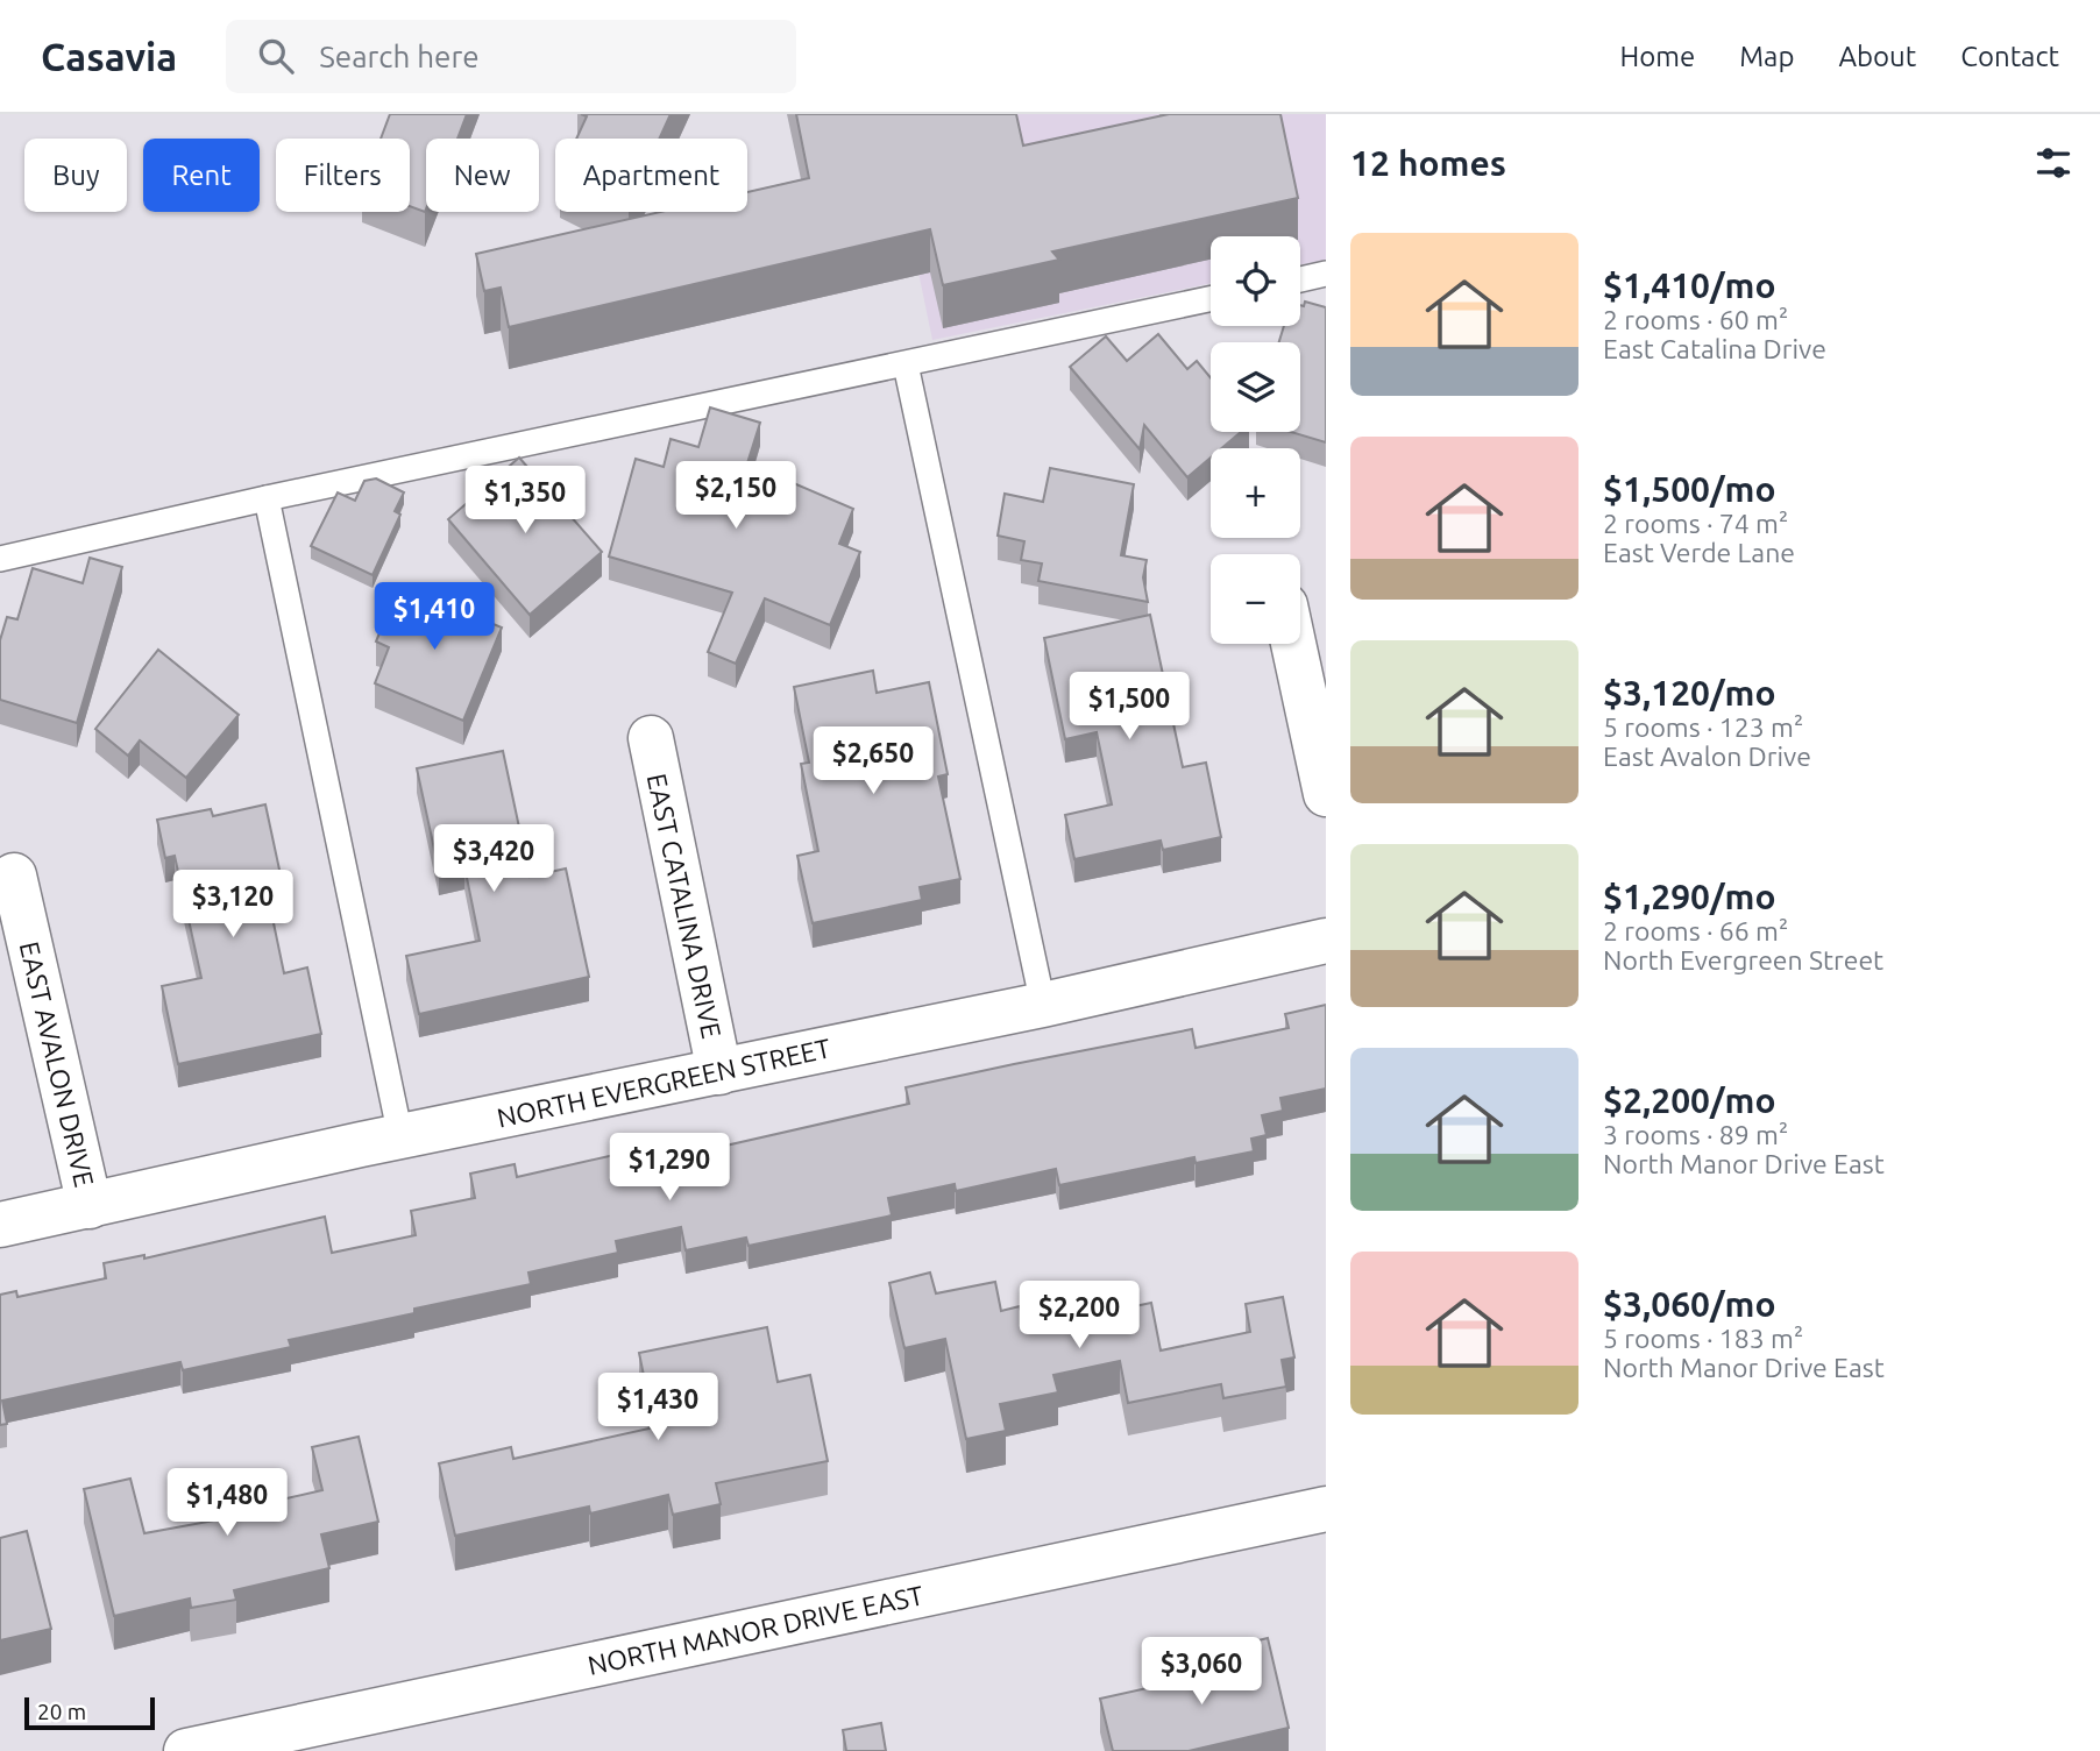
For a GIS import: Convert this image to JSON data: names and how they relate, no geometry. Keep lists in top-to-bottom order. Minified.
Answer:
{"streets":{"street":["EAST CATALINA DRIVE","EAST AVALON DRIVE","NORTH EVERGREEN STREET","NORTH MANOR DRIVE EAST"]},"crossings":[["EAST CATALINA DRIVE","NORTH EVERGREEN STREET"],["EAST AVALON DRIVE","NORTH EVERGREEN STREET"]],"scale_bar":"20 m","page":{"header":"Casavia","search":"Search here","nav":["Home","Map","About","Contact"],"heading":"12 homes","chip":["Buy","Rent","Filters","New","Apartment"],"list":[{"name":"$1,410/mo","note":"2 rooms · 60 m² · East Catalina Drive"},{"name":"$1,500/mo","note":"2 rooms · 74 m² · East Verde Lane"},{"name":"$3,120/mo","note":"5 rooms · 123 m² · East Avalon Drive"},{"name":"$1,290/mo","note":"2 rooms · 66 m² · North Evergreen Street"},{"name":"$2,200/mo","note":"3 rooms · 89 m² · North Manor Drive East"},{"name":"$3,060/mo","note":"5 rooms · 183 m² · North Manor Drive East"}],"map_buttons":["+","−"],"price":["$2,150","$1,350","$1,410","$1,500","$2,650","$3,420","$3,120","$1,290","$2,200","$1,430","$1,480","$3,060"],"scale":"20 m"}}
